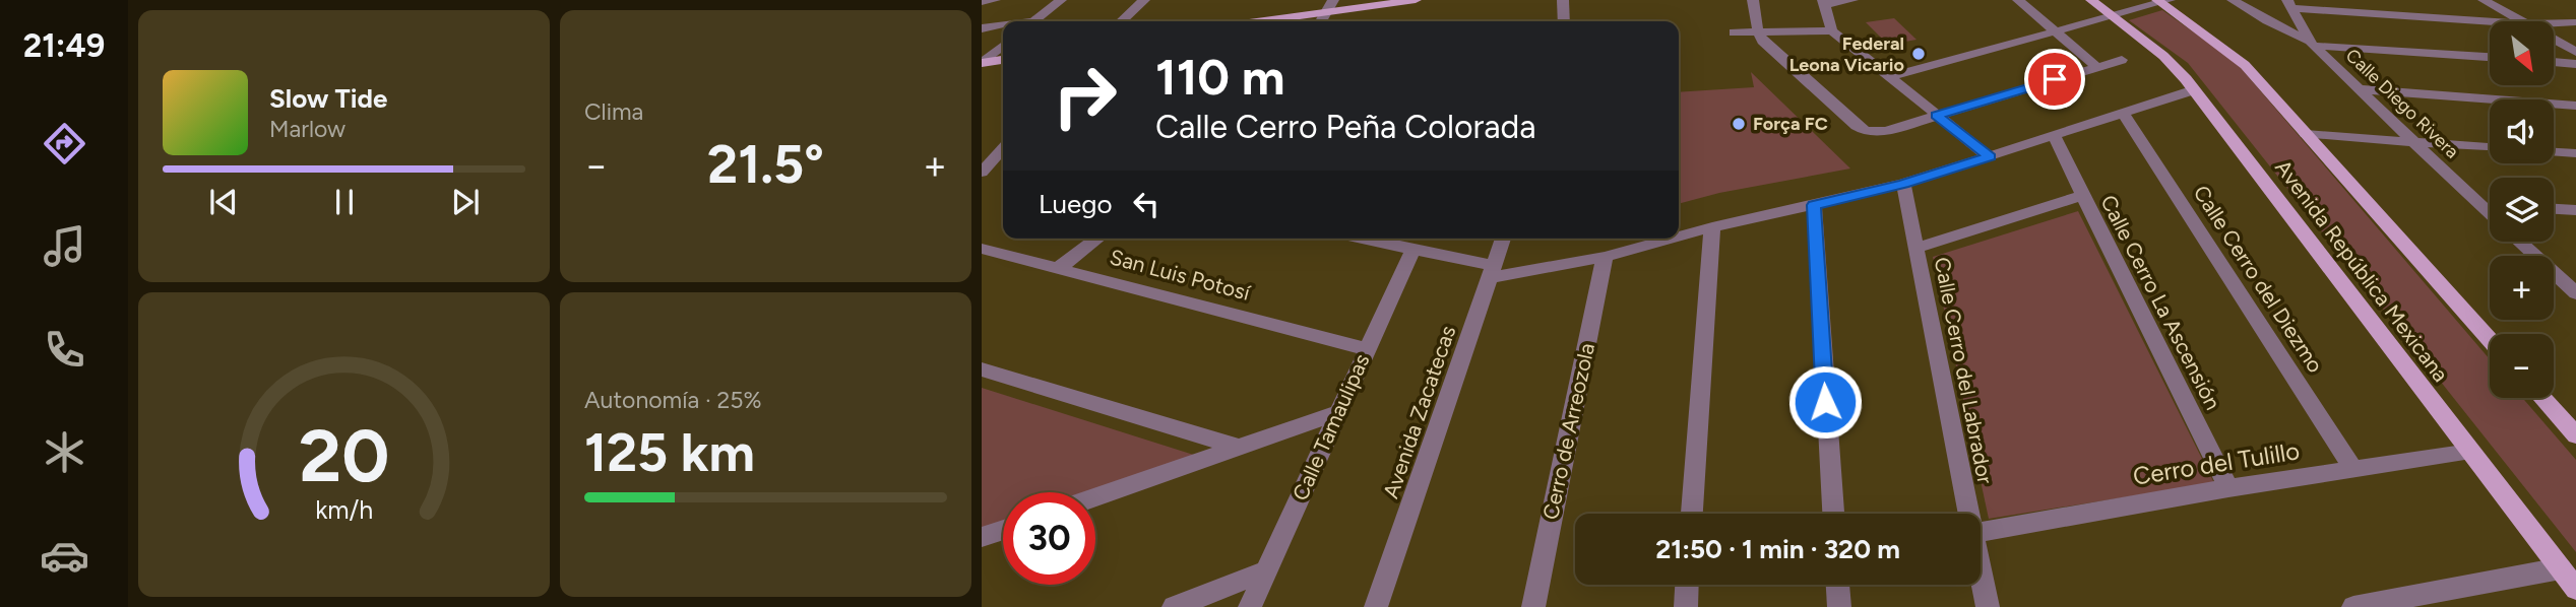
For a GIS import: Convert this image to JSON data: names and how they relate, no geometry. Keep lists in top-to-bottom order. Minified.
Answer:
{"streets":{"main road":["Avenida República Mexicana"],"street":["Calle Diego Rivera","San Luis Potosí","Calle Cerro del Diezmo","Calle Cerro La Ascensión","Calle Cerro del Labrador","Avenida Zacatecas","Calle Tamaulipas","Cerro de Arreozola","Cerro del Tulillo"]},"crossings":[["Avenida República Mexicana","Cerro del Tulillo"],["San Luis Potosí","Calle Tamaulipas"],["Calle Cerro del Diezmo","Cerro del Tulillo"],["Calle Cerro La Ascensión","Cerro del Tulillo"]],"places":["Federal Leona Vicario","Força FC"],"north":"bottom right","page":{"tabs":"21:49","tile":["Clima",["Autonomía · 25%","125 km"]],"map_buttons":["+","−"],"turn":["110 m","Calle Cerro Peña Colorada"],"song":["Slow Tide","Marlow"],"heat":["−","21.5°","+"],"then":"Luego","limit":"30","trip":"21:50 · 1 min · 320 m","gauge":["20","km/h"]}}
